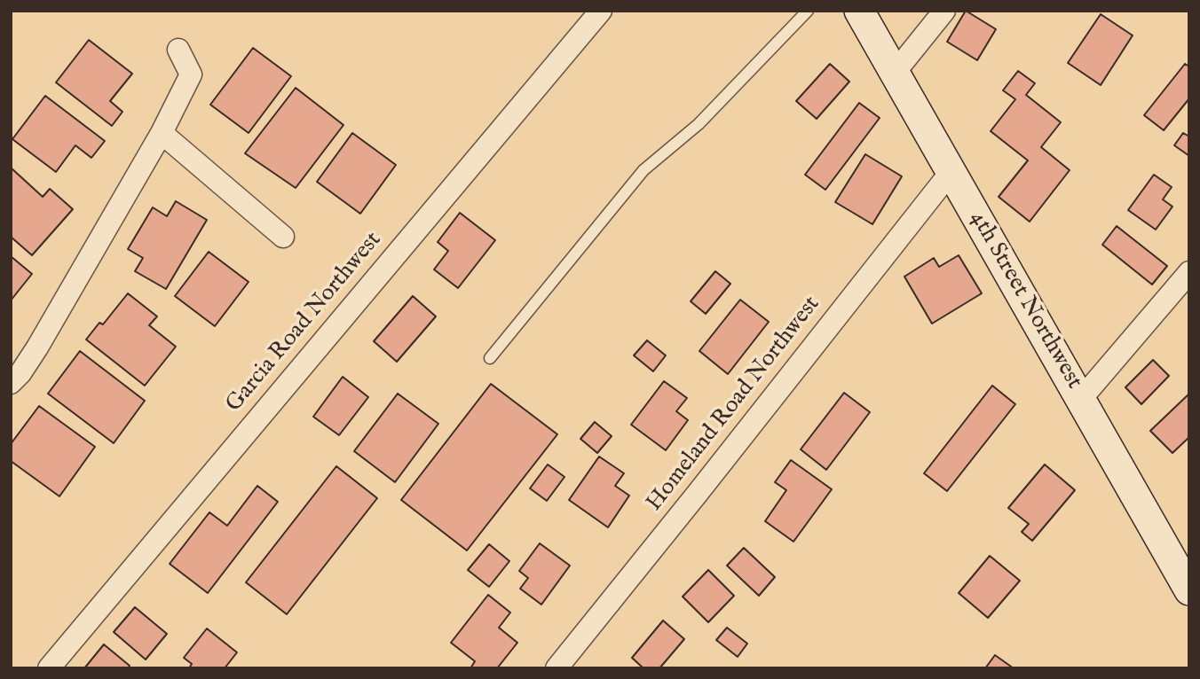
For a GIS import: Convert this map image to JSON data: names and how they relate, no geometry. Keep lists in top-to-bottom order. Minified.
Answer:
{"streets":{"main road":["4th Street Northwest"],"street":["Garcia Road Northwest","Homeland Road Northwest"]},"crossings":[["4th Street Northwest","Homeland Road Northwest"]]}
